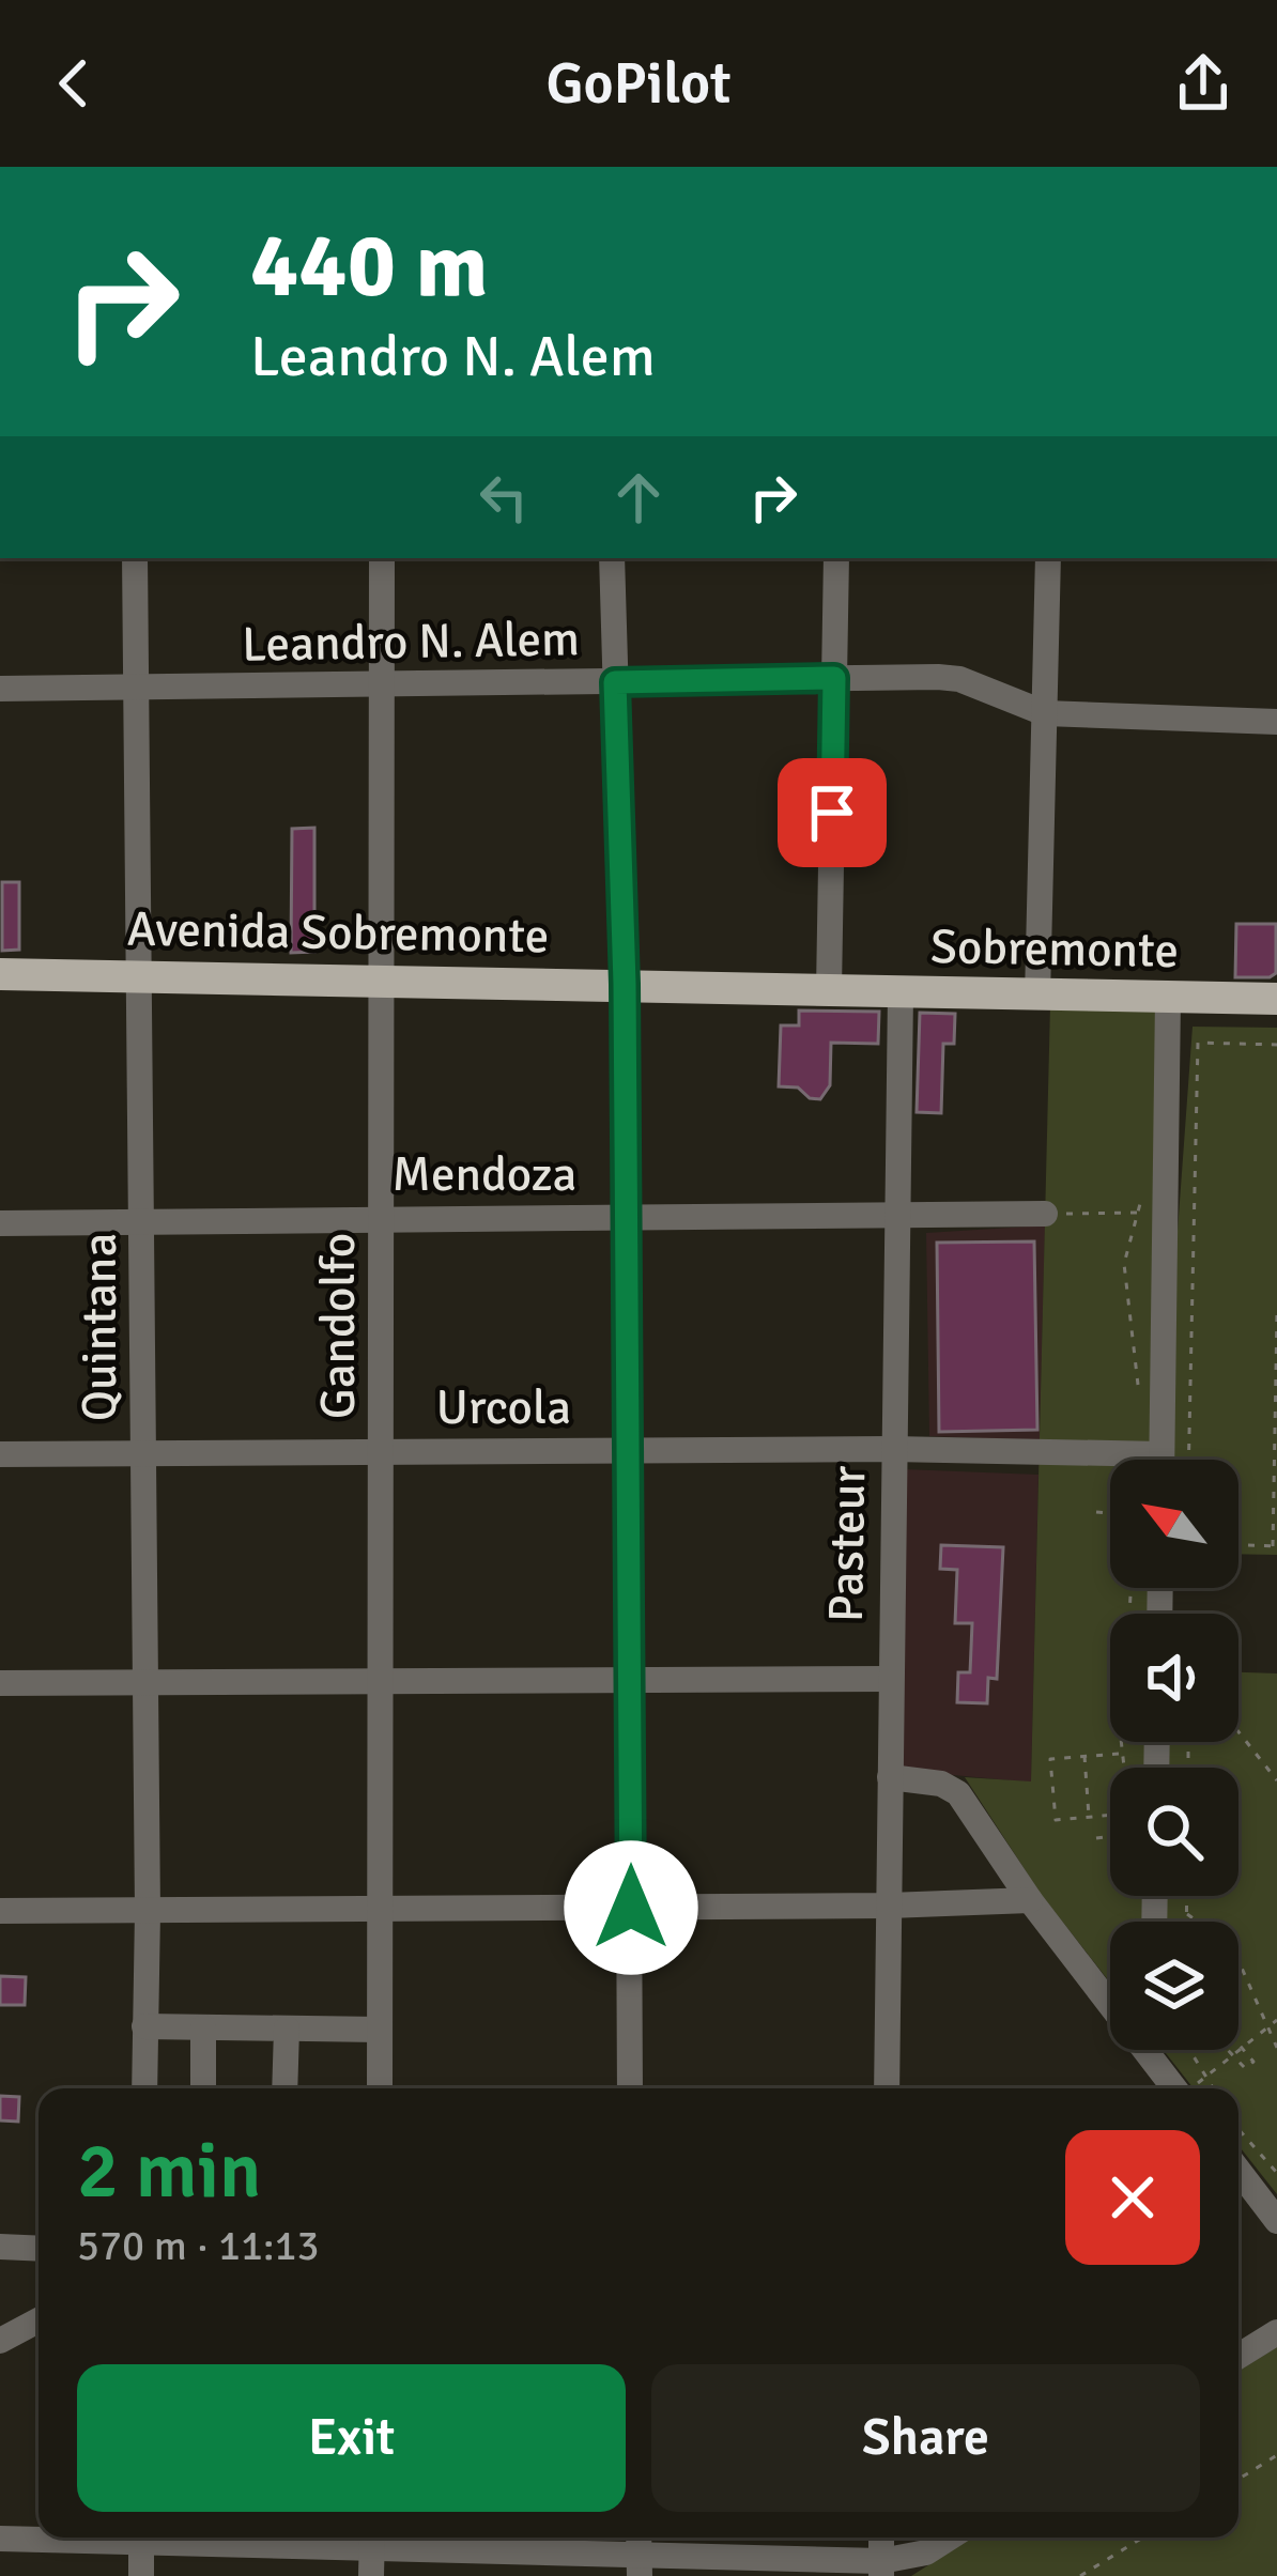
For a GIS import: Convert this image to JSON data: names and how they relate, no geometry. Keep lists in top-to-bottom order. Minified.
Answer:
{"streets":{"main road":["Avenida Sobremonte","Sobremonte"],"street":["Leandro N. Alem","Mendoza","Gandolfo","Quintana","Urcola","Pasteur"]},"crossings":[["Leandro N. Alem","Gandolfo"],["Leandro N. Alem","Quintana"],["Avenida Sobremonte","Sobremonte"],["Avenida Sobremonte","Gandolfo"],["Avenida Sobremonte","Quintana"],["Sobremonte","Pasteur"],["Mendoza","Gandolfo"],["Mendoza","Quintana"],["Mendoza","Pasteur"],["Gandolfo","Urcola"],["Quintana","Urcola"],["Urcola","Pasteur"]],"north":"top left","page":{"header":"GoPilot","turn":["440 m","Leandro N. Alem"],"heading":["2 min","570 m · 11:13"],"buttons":["Exit","Share"]}}
